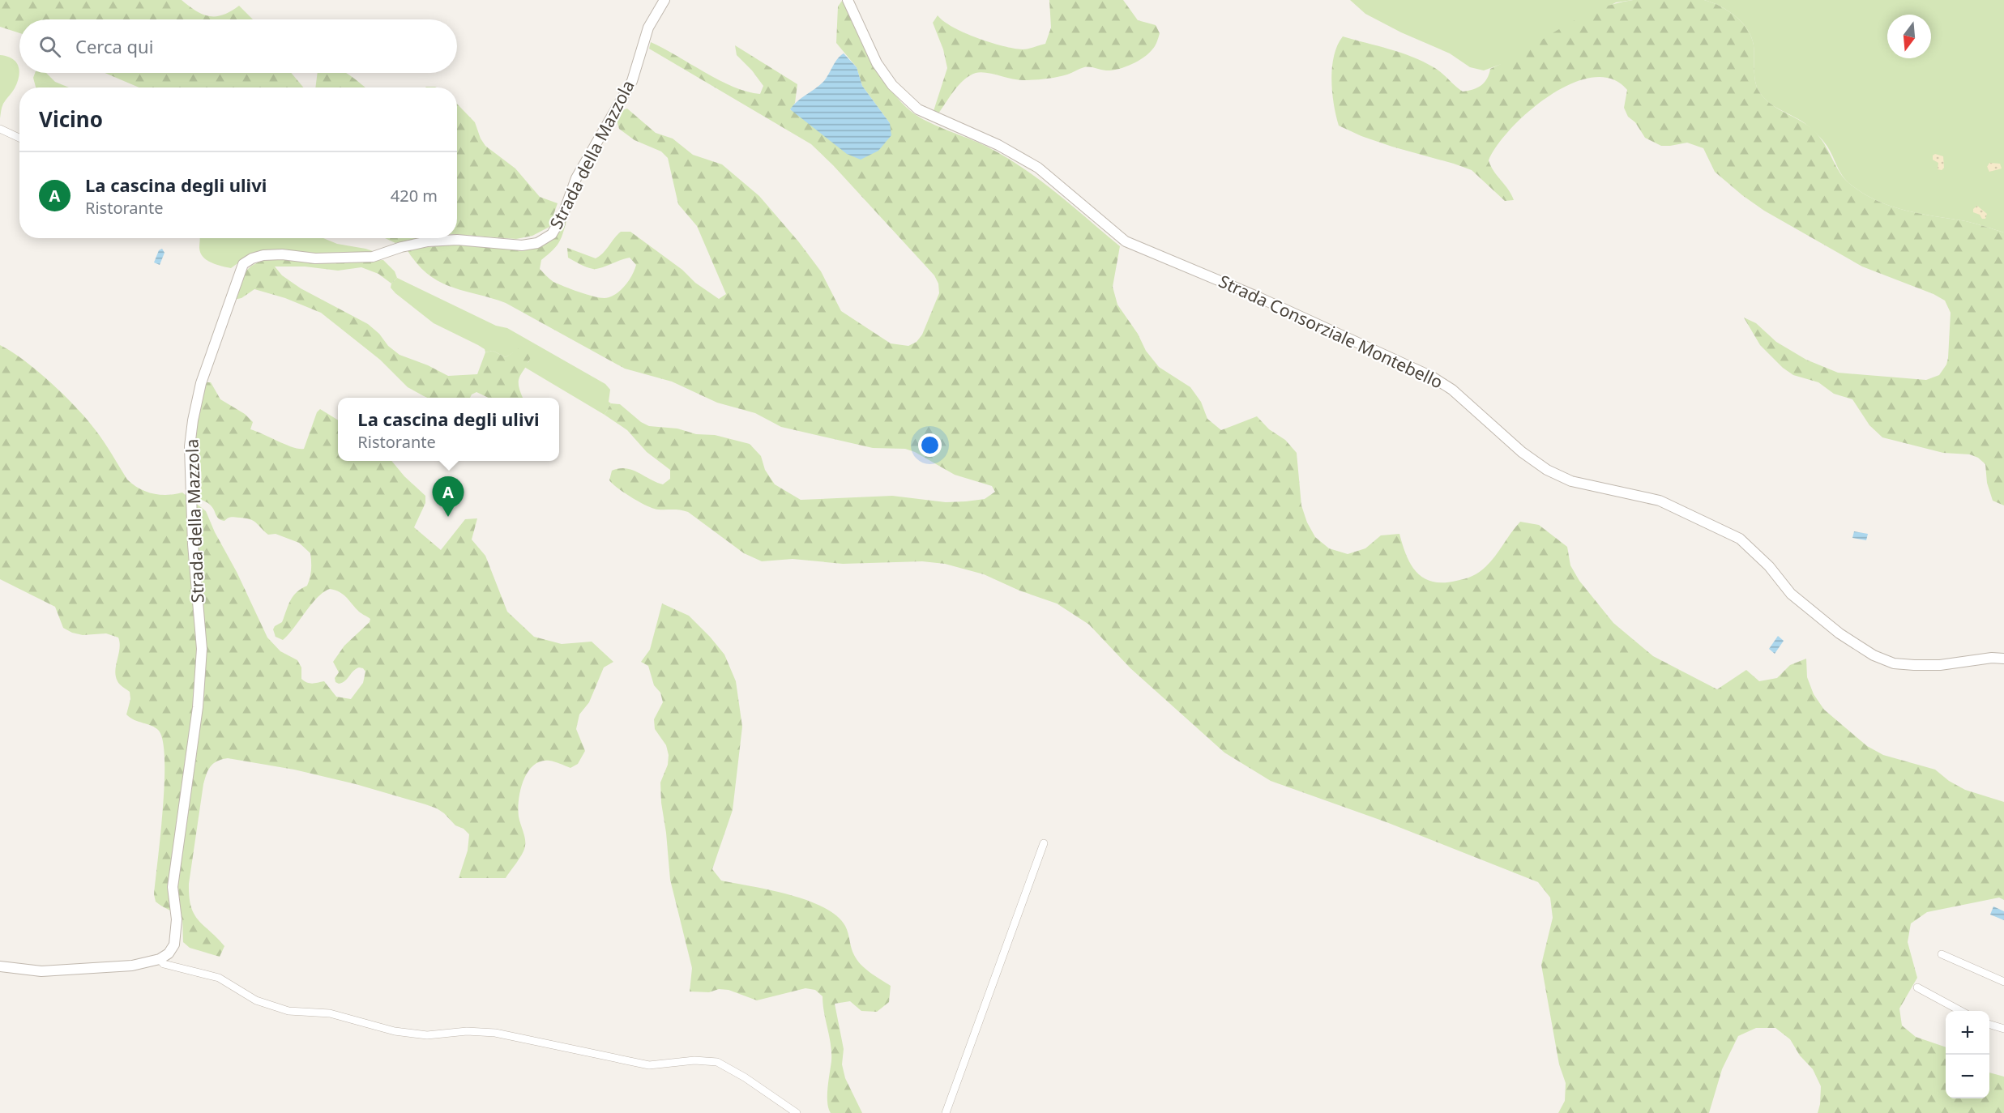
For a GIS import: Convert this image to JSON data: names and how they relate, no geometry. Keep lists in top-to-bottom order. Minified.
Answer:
{"streets":{"street":["Strada della Mazzola","Strada Consorziale Montebello"]},"north":"bottom","page":{"search":"Cerca qui","heading":"Vicino","list":[{"mark":"A","name":"La cascina degli ulivi","note":"Ristorante","value":"420 m"}],"popup":["La cascina degli ulivi","Ristorante"],"pins":"A","map_buttons":["+","−"]}}
